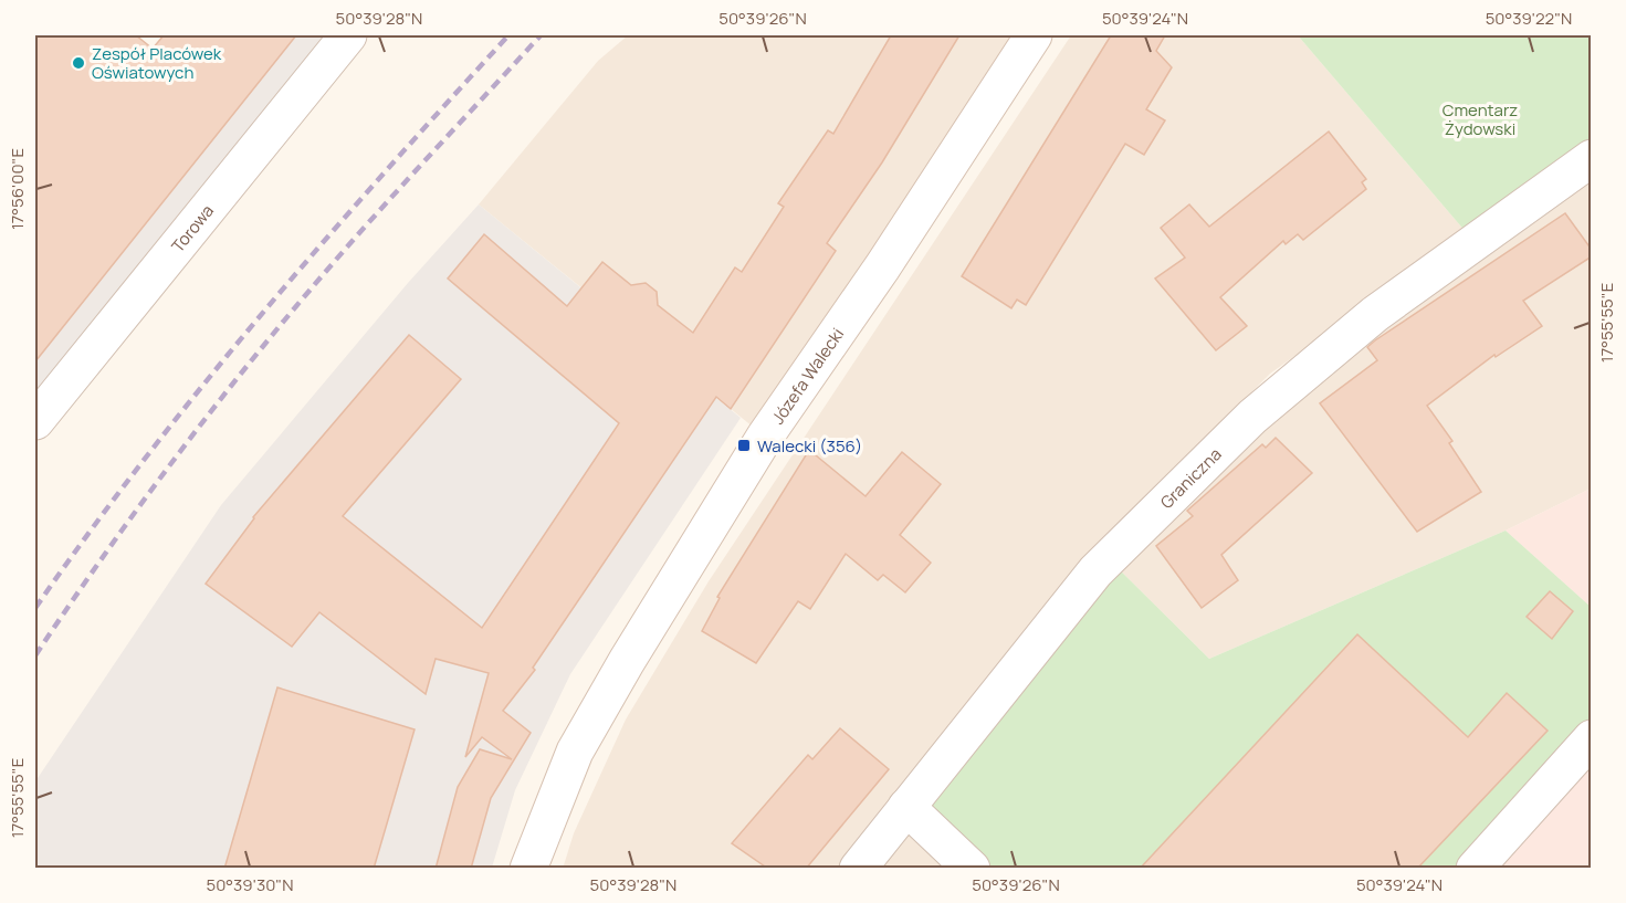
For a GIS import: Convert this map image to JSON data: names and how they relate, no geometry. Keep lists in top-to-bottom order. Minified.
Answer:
{"streets":{"street":["Torowa","Józefa Walecki","Graniczna"]},"parks":["Cmentarz Żydowski"],"places":{"other":["Zespół Placówek Oświatowych"],"transit":["Walecki (356)"]},"coordinates":["50°39'28\"N","50°39'26\"N","50°39'24\"N","50°39'22\"N","17°56'00\"E","17°55'55\"E","50°39'30\"N"]}
